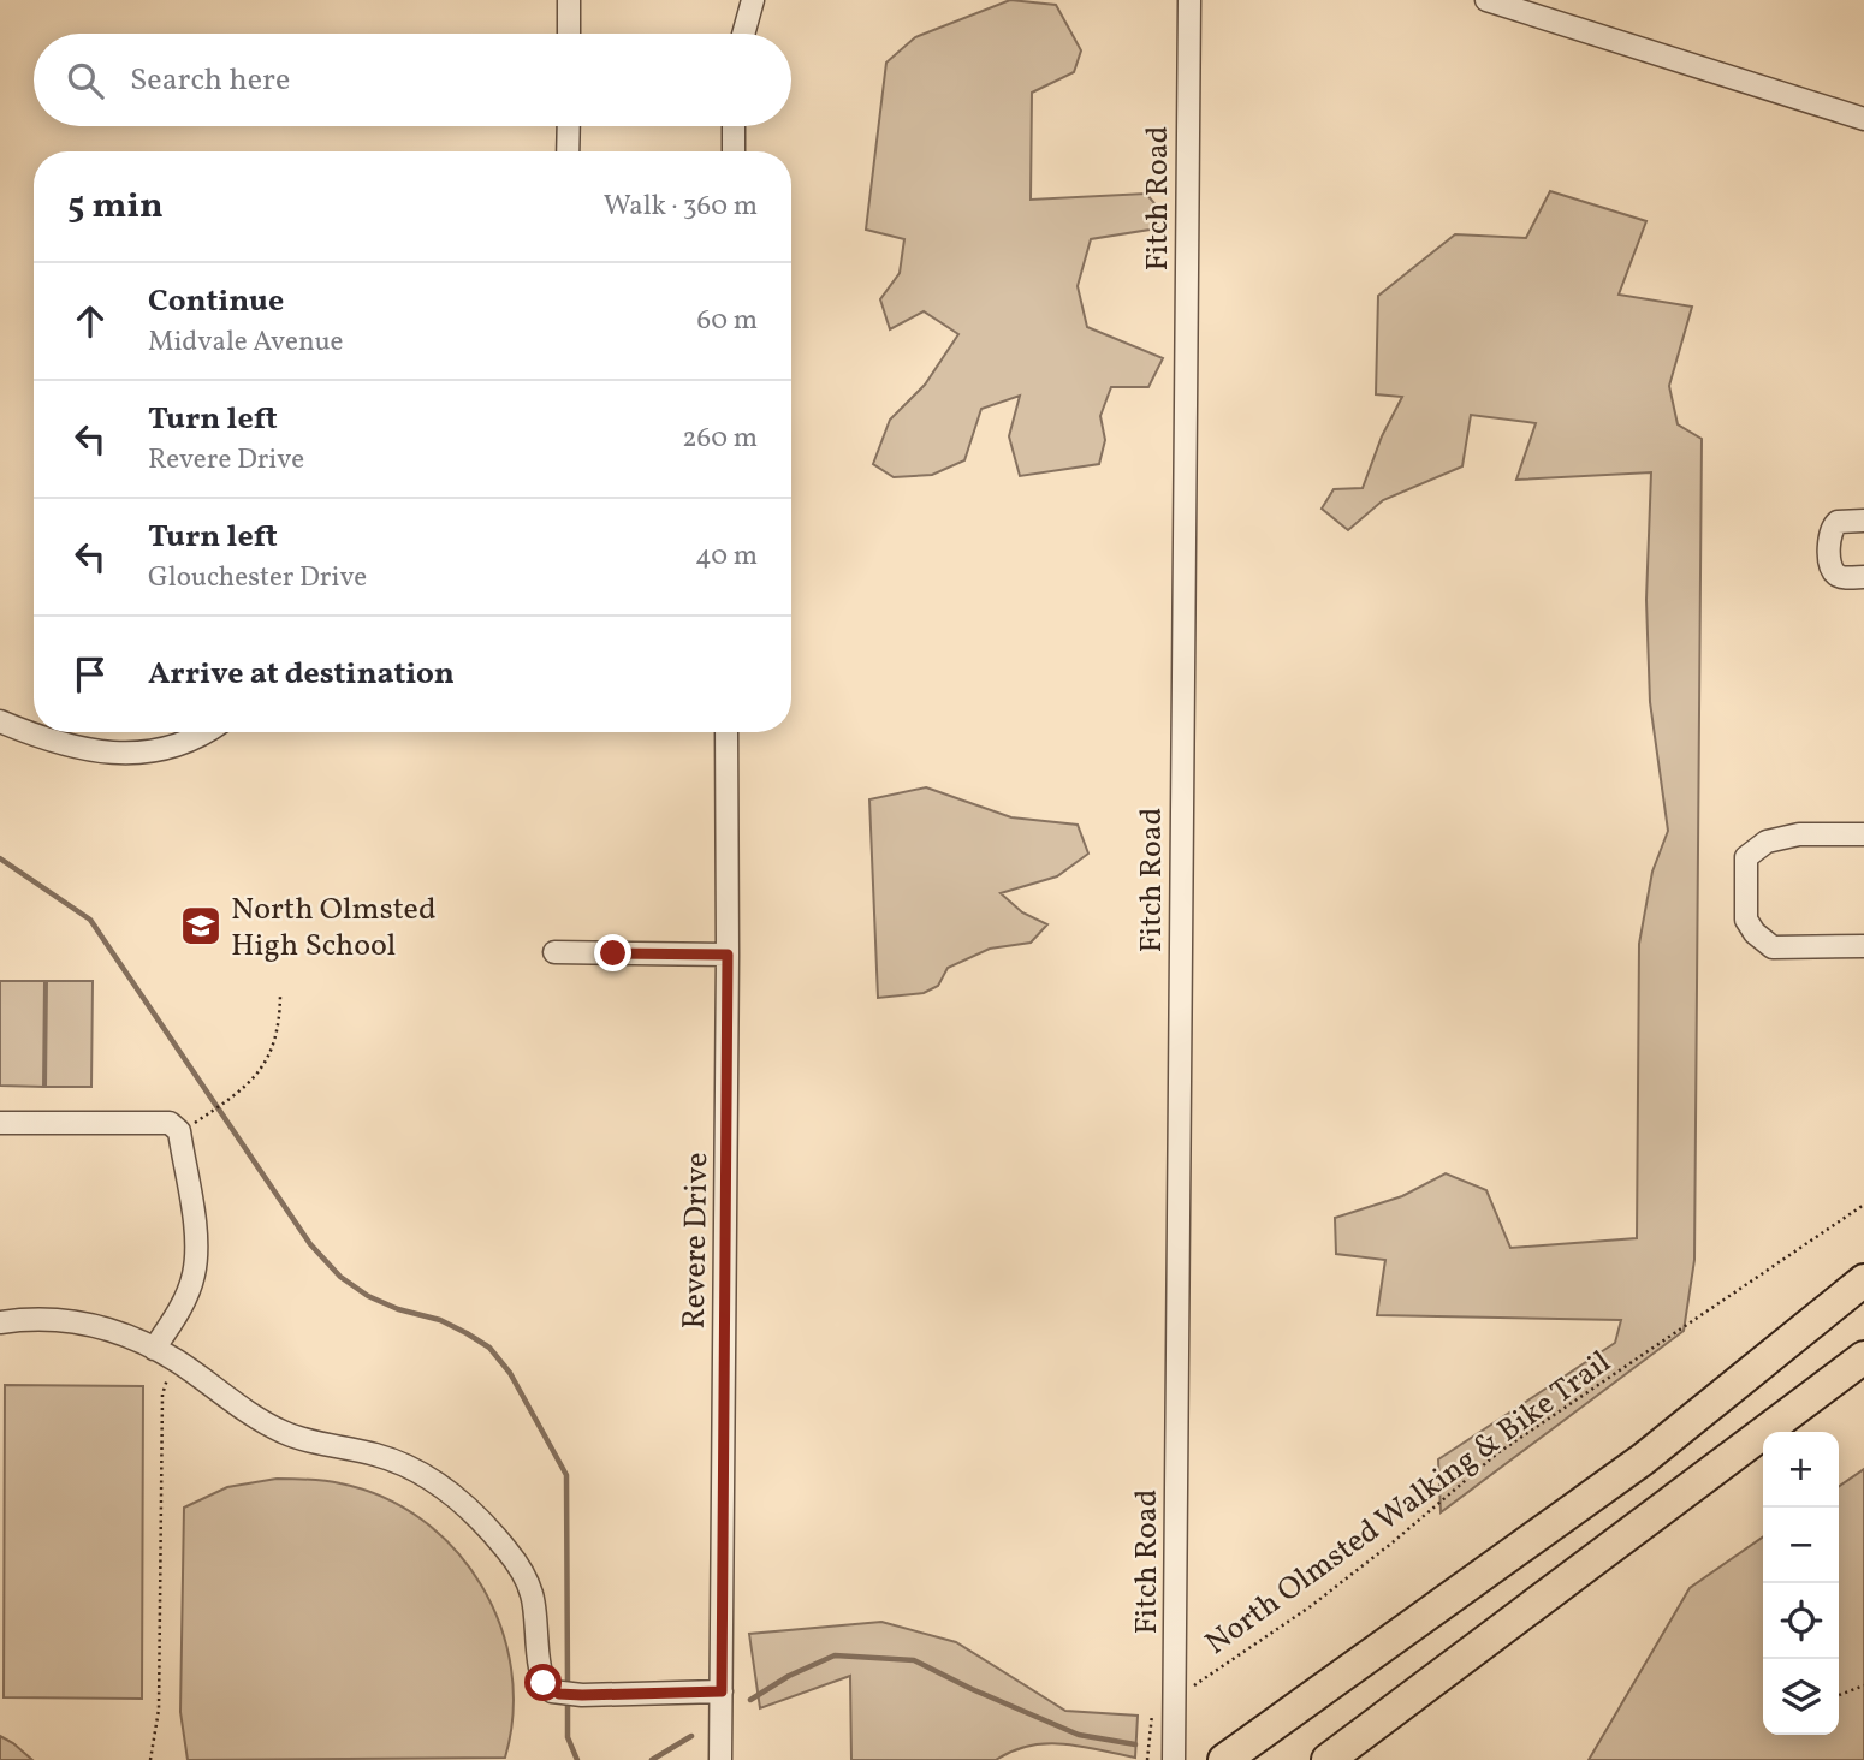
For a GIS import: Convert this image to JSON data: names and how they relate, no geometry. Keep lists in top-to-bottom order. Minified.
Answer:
{"streets":{"street":["Fitch Road","Revere Drive"],"path":["North Olmsted Walking & Bike Trail"]},"places":{"school or university":["North Olmsted High School"]},"page":{"search":"Search here","heading":["5 min","Walk · 360 m"],"list":[["Continue","Midvale Avenue","60 m"],["Turn left","Revere Drive","260 m"],["Turn left","Glouchester Drive","40 m"],"Arrive at destination"],"map_buttons":["+","−"]}}
